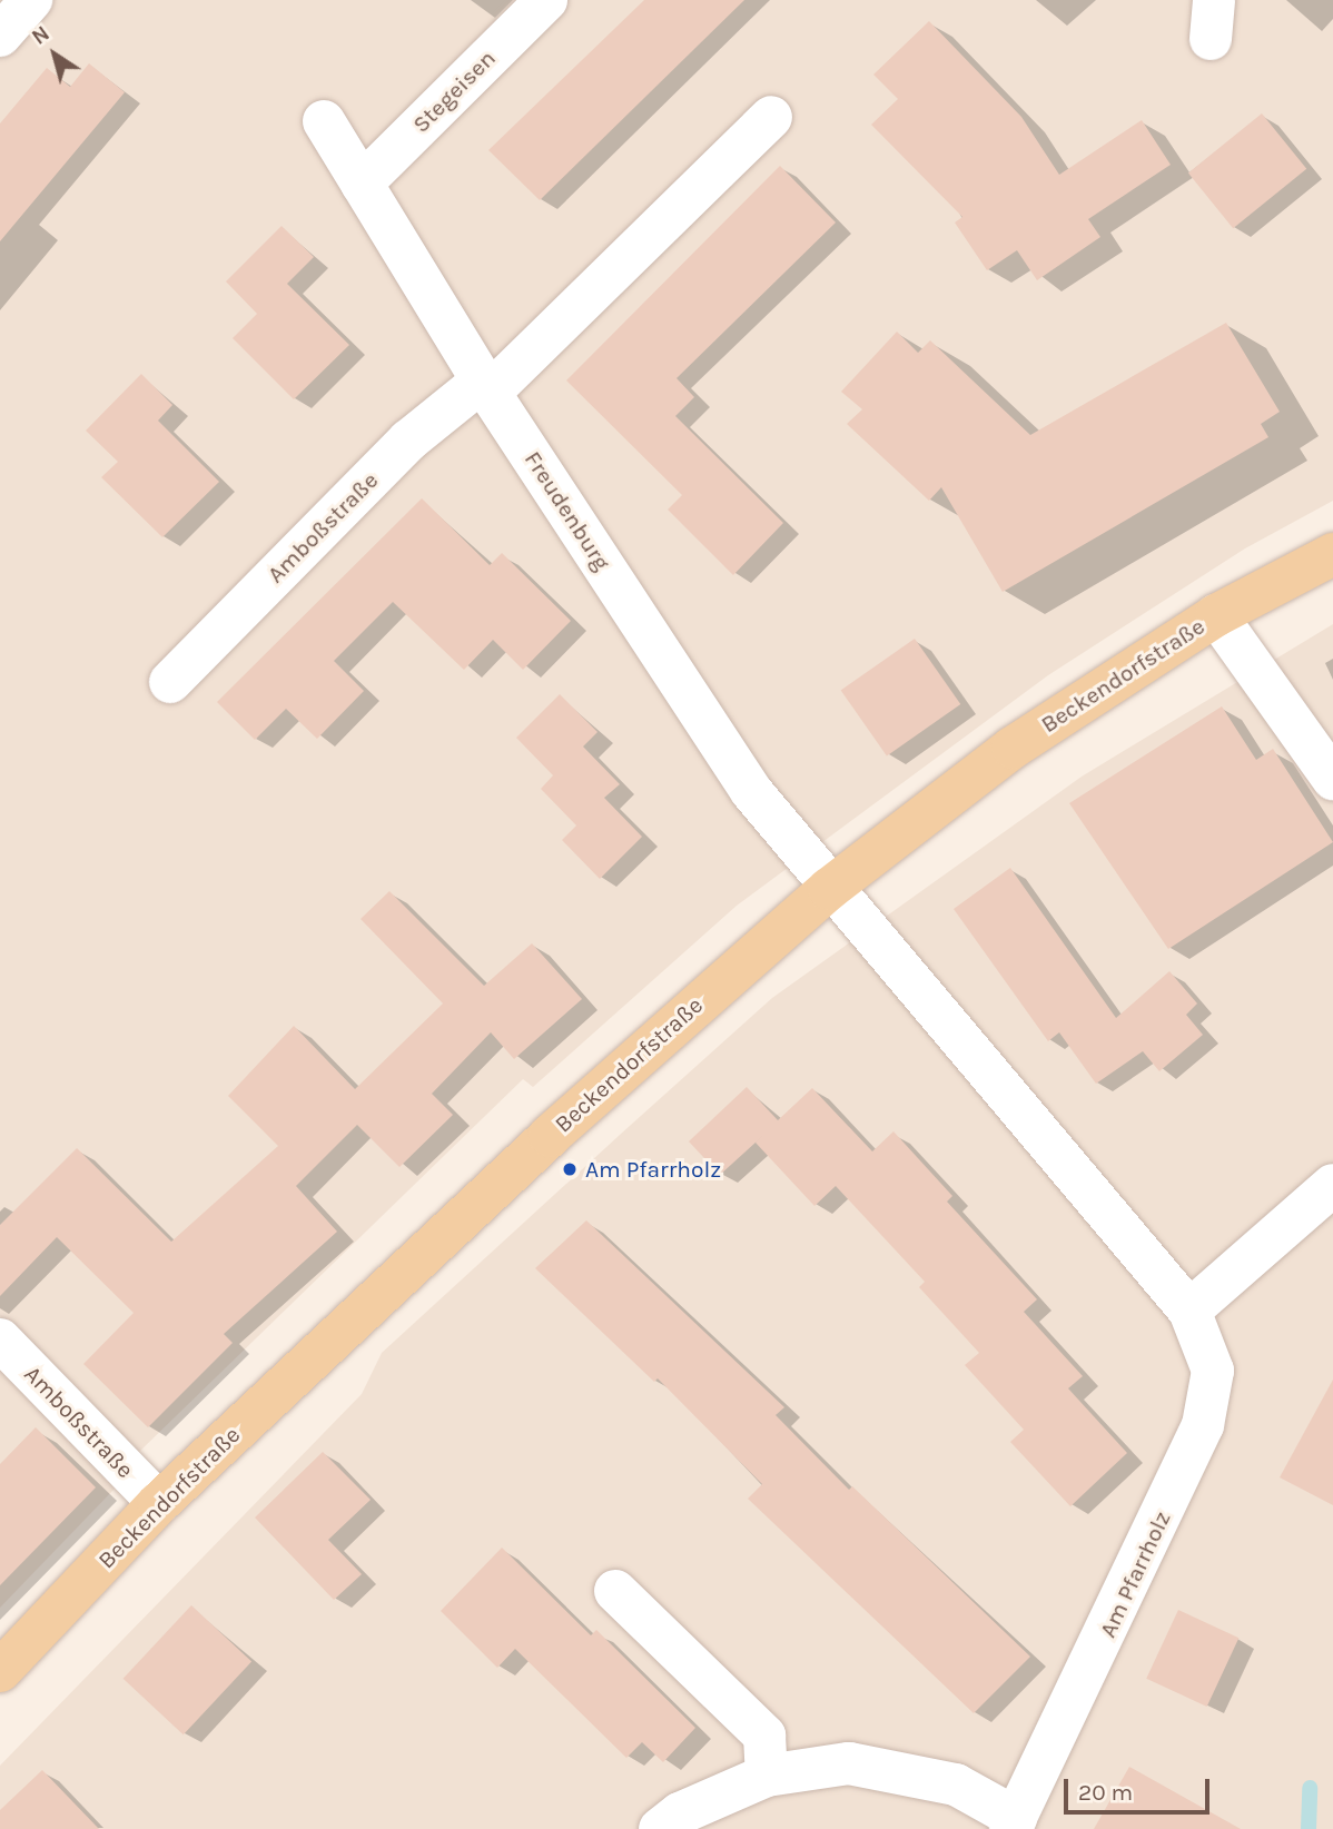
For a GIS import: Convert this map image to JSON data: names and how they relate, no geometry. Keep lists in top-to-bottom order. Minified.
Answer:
{"streets":{"main road":["Beckendorfstraße"],"street":["Stegeisen","Freudenburg","Amboßstraße","Am Pfarrholz"]},"crossings":[["Stegeisen","Freudenburg"],["Freudenburg","Amboßstraße"],["Freudenburg","Beckendorfstraße"],["Freudenburg","Am Pfarrholz"],["Amboßstraße","Beckendorfstraße"],["Beckendorfstraße","Am Pfarrholz"]],"places":["Am Pfarrholz"],"scale_bar":"20 m","north":"top left"}
